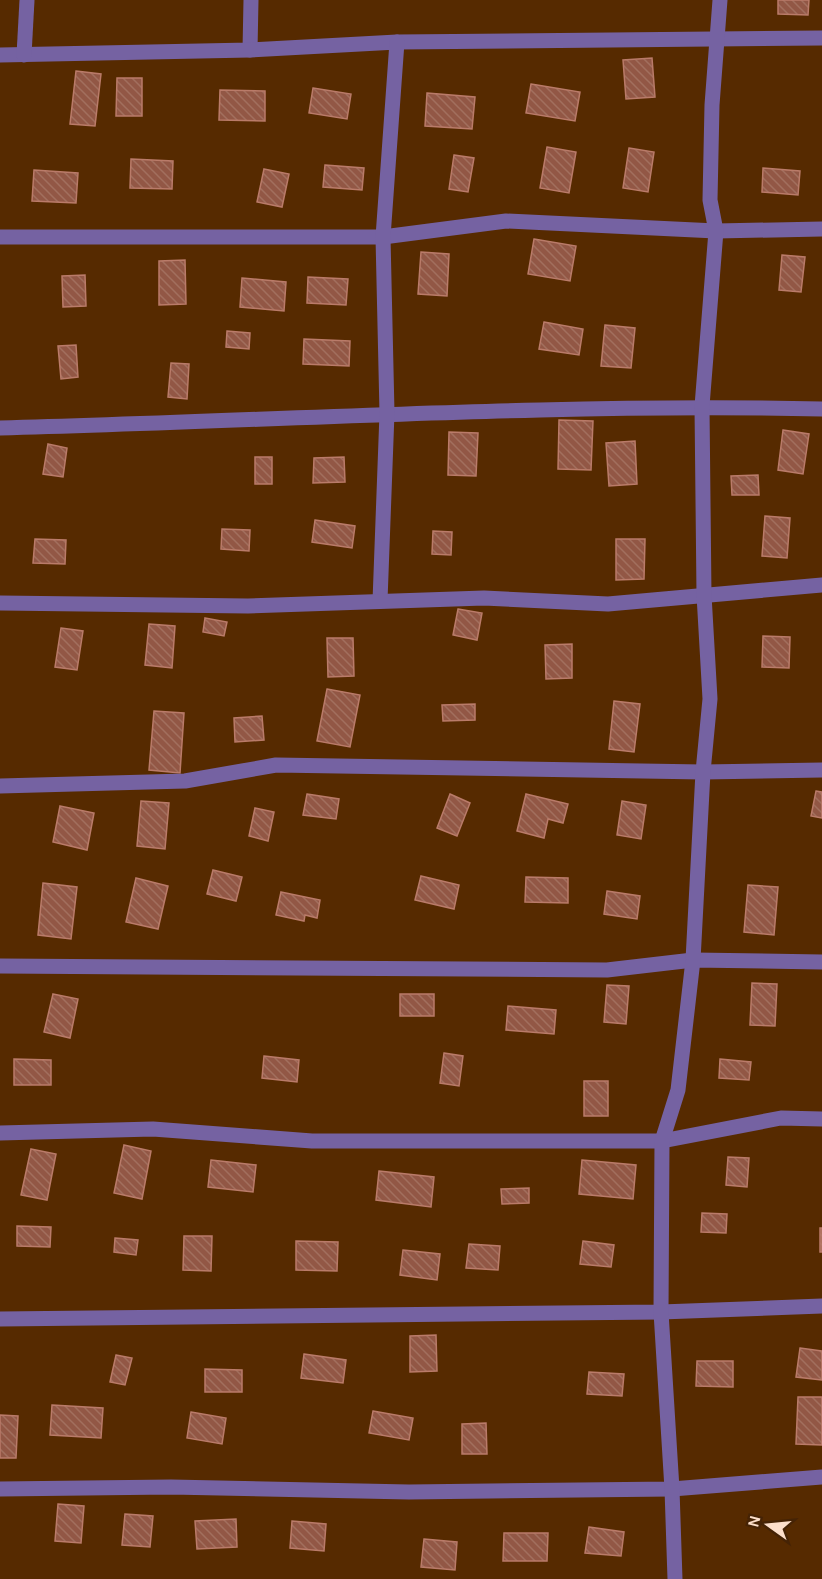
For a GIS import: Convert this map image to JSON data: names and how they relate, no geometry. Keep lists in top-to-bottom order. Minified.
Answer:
{"north":"left"}
